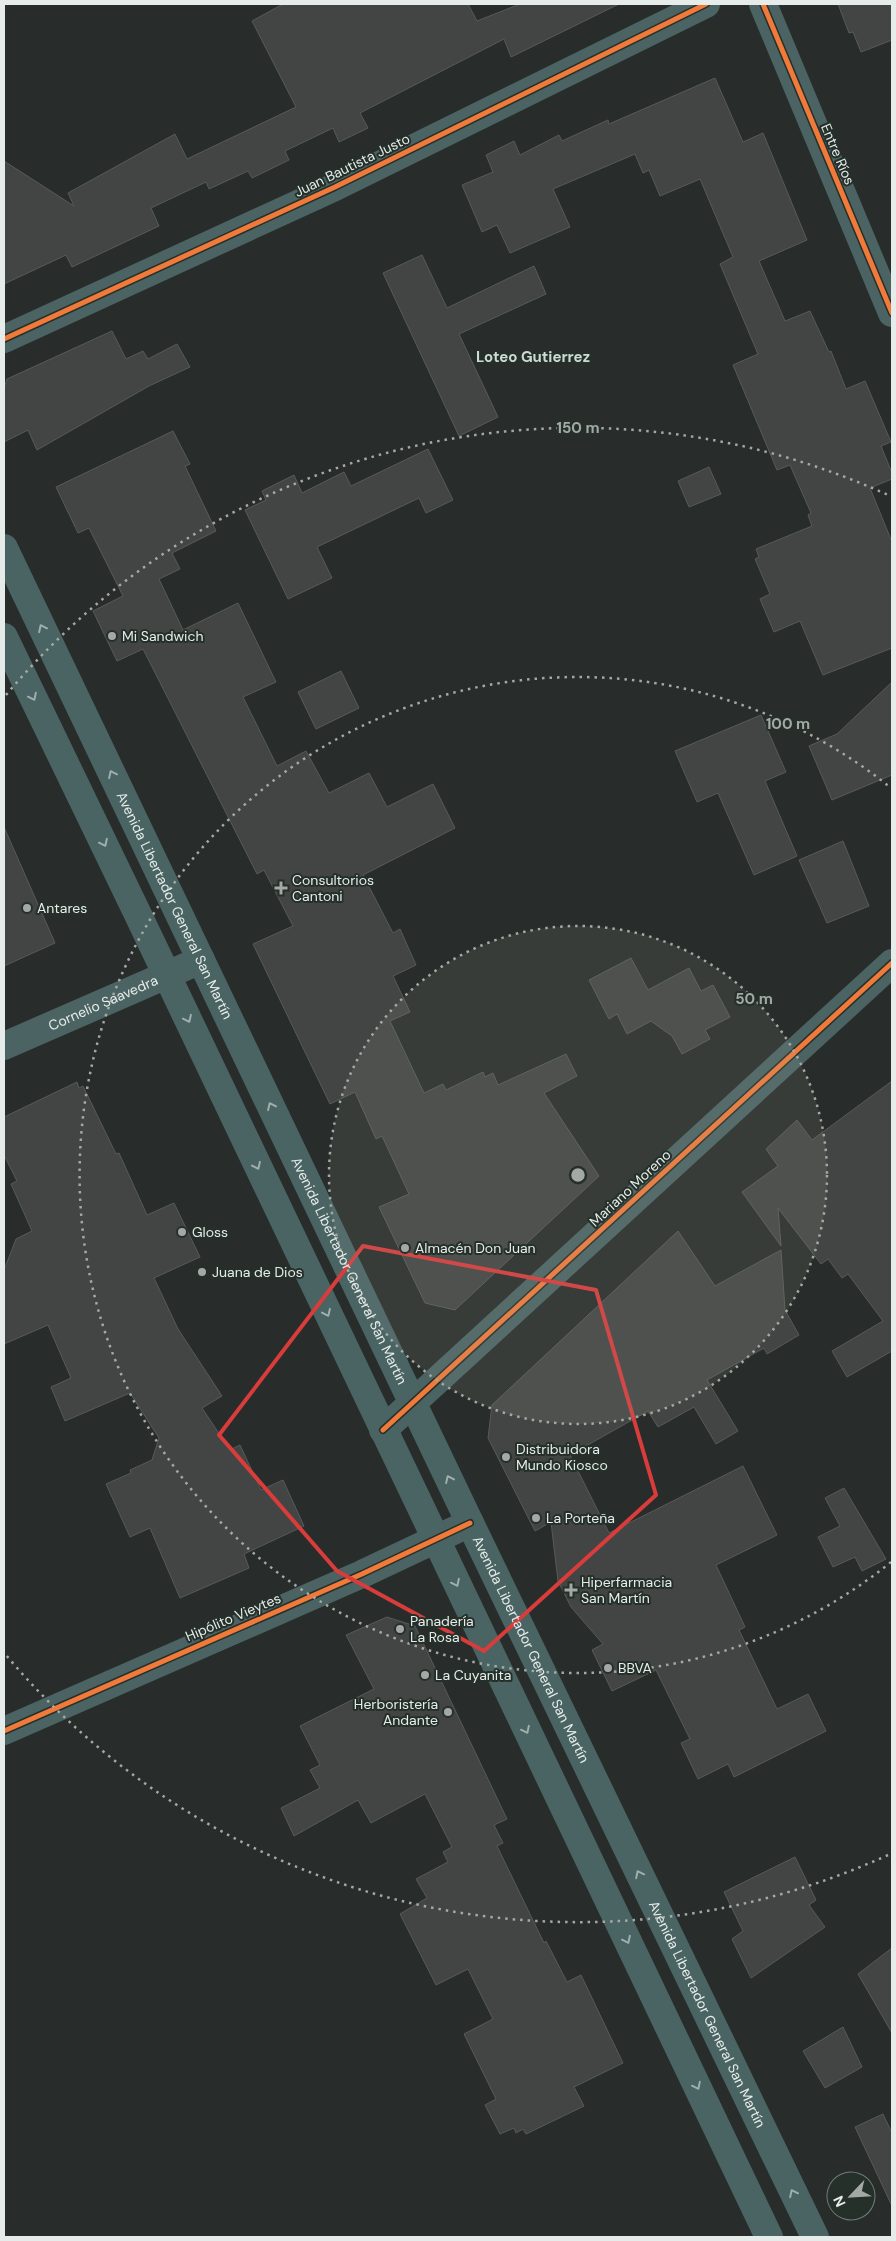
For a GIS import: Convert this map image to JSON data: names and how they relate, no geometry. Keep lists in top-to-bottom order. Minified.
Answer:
{"streets":{"main road":["Avenida Libertador General San Martín"],"street":["Entre Ríos","Juan Bautista Justo","Cornelio Saavedra","Mariano Moreno","Hipólito Vieytes"]},"crossings":[["Avenida Libertador General San Martín","Cornelio Saavedra"],["Avenida Libertador General San Martín","Mariano Moreno"],["Avenida Libertador General San Martín","Hipólito Vieytes"]],"districts":["Loteo Gutierrez"],"places":{"other":["Mi Sandwich","Antares","Gloss","Almacén Don Juan","Juana de Dios","Distribuidora Mundo Kiosco","La Porteña","Panadería La Rosa","BBVA","La Cuyanita","Herboristería Andante"],"health":["Consultorios Cantoni","Hiperfarmacia San Martín"]},"north":"bottom left","rings":["150 m","100 m","50 m"]}
